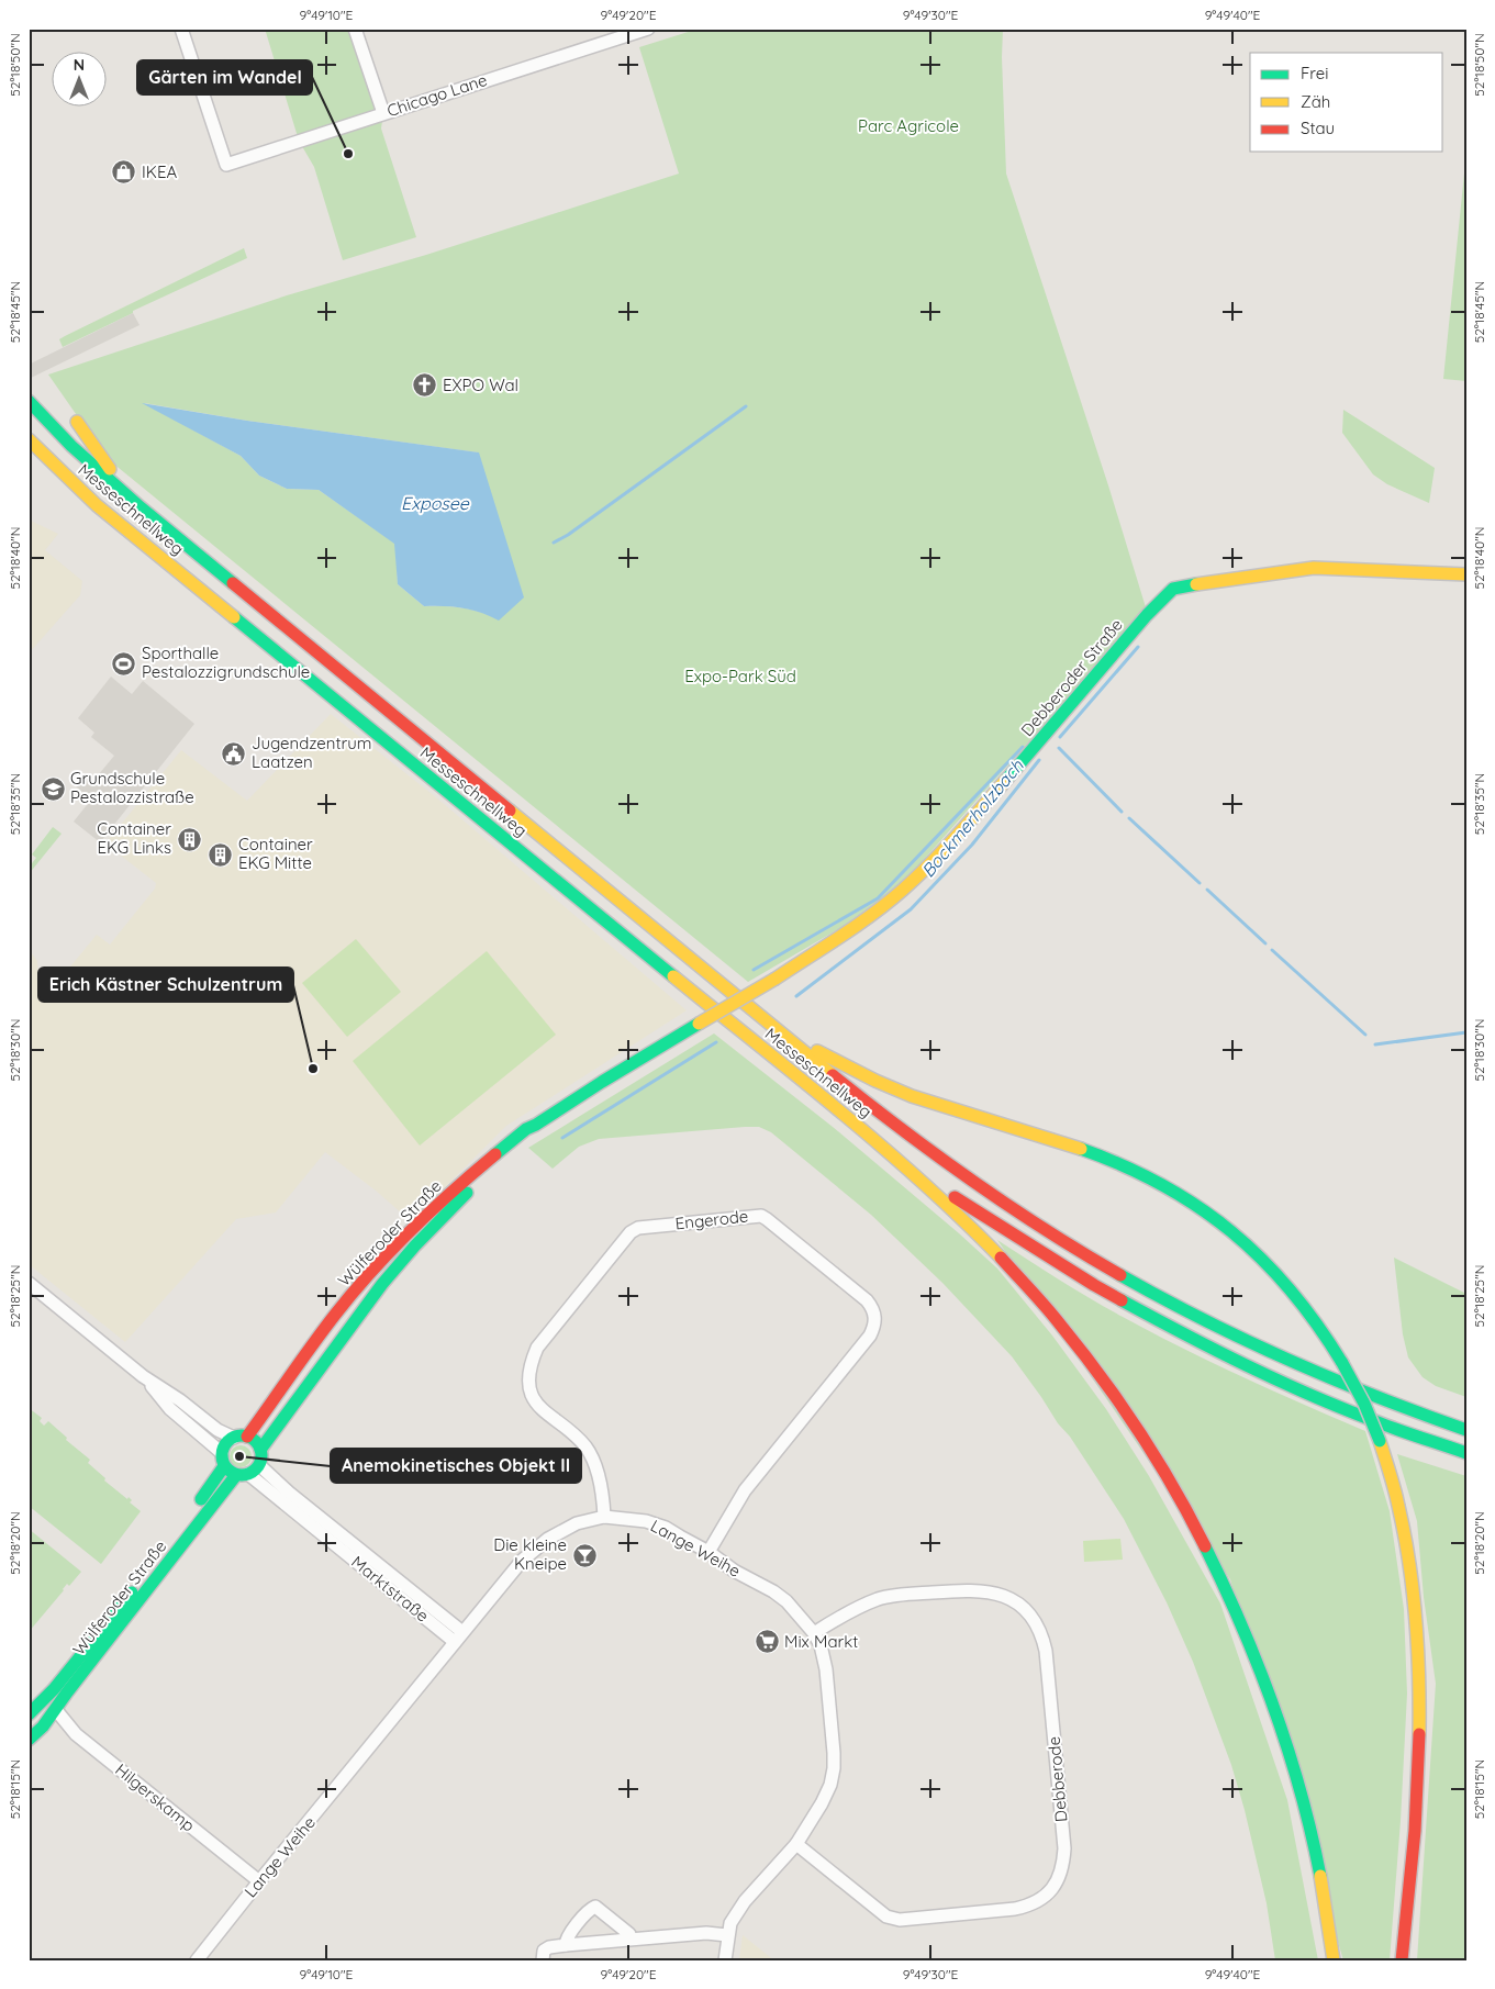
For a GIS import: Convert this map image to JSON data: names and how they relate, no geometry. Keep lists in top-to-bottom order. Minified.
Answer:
{"streets":{"main road":["Messeschnellweg","Debberoder Straße","Wülferoder Straße"],"street":["Chicago Lane","Engerode","Lange Weihe","Marktstraße","Debberode","Hilgerskamp"]},"crossings":[["Debberoder Straße","Wülferoder Straße"],["Engerode","Lange Weihe"],["Wülferoder Straße","Marktstraße"],["Wülferoder Straße","Hilgerskamp"],["Lange Weihe","Marktstraße"],["Lange Weihe","Debberode"],["Lange Weihe","Hilgerskamp"]],"water":["Exposee","Bockmerholzbach"],"parks":["Parc Agricole","Expo-Park Süd"],"places":{"other":["Gärten im Wandel","Erich Kästner Schulzentrum","Anemokinetisches Objekt II"],"shop":["IKEA"],"church":["EXPO Wal"],"sports":["Sporthalle Pestalozzigrundschule"],"public building":["Jugendzentrum Laatzen"],"school or university":["Grundschule Pestalozzistraße"],"building":["Container EKG Links","Container EKG Mitte"],"bar":["Die kleine Kneipe"],"supermarket":["Mix Markt"]},"legend":["Frei","Zäh","Stau"],"north":"top","coordinates":["9°49'10\"E","9°49'20\"E","9°49'30\"E","9°49'40\"E","52°18'50\"N","52°18'45\"N","52°18'40\"N","52°18'35\"N","52°18'30\"N","52°18'25\"N","52°18'20\"N","52°18'15\"N"]}
